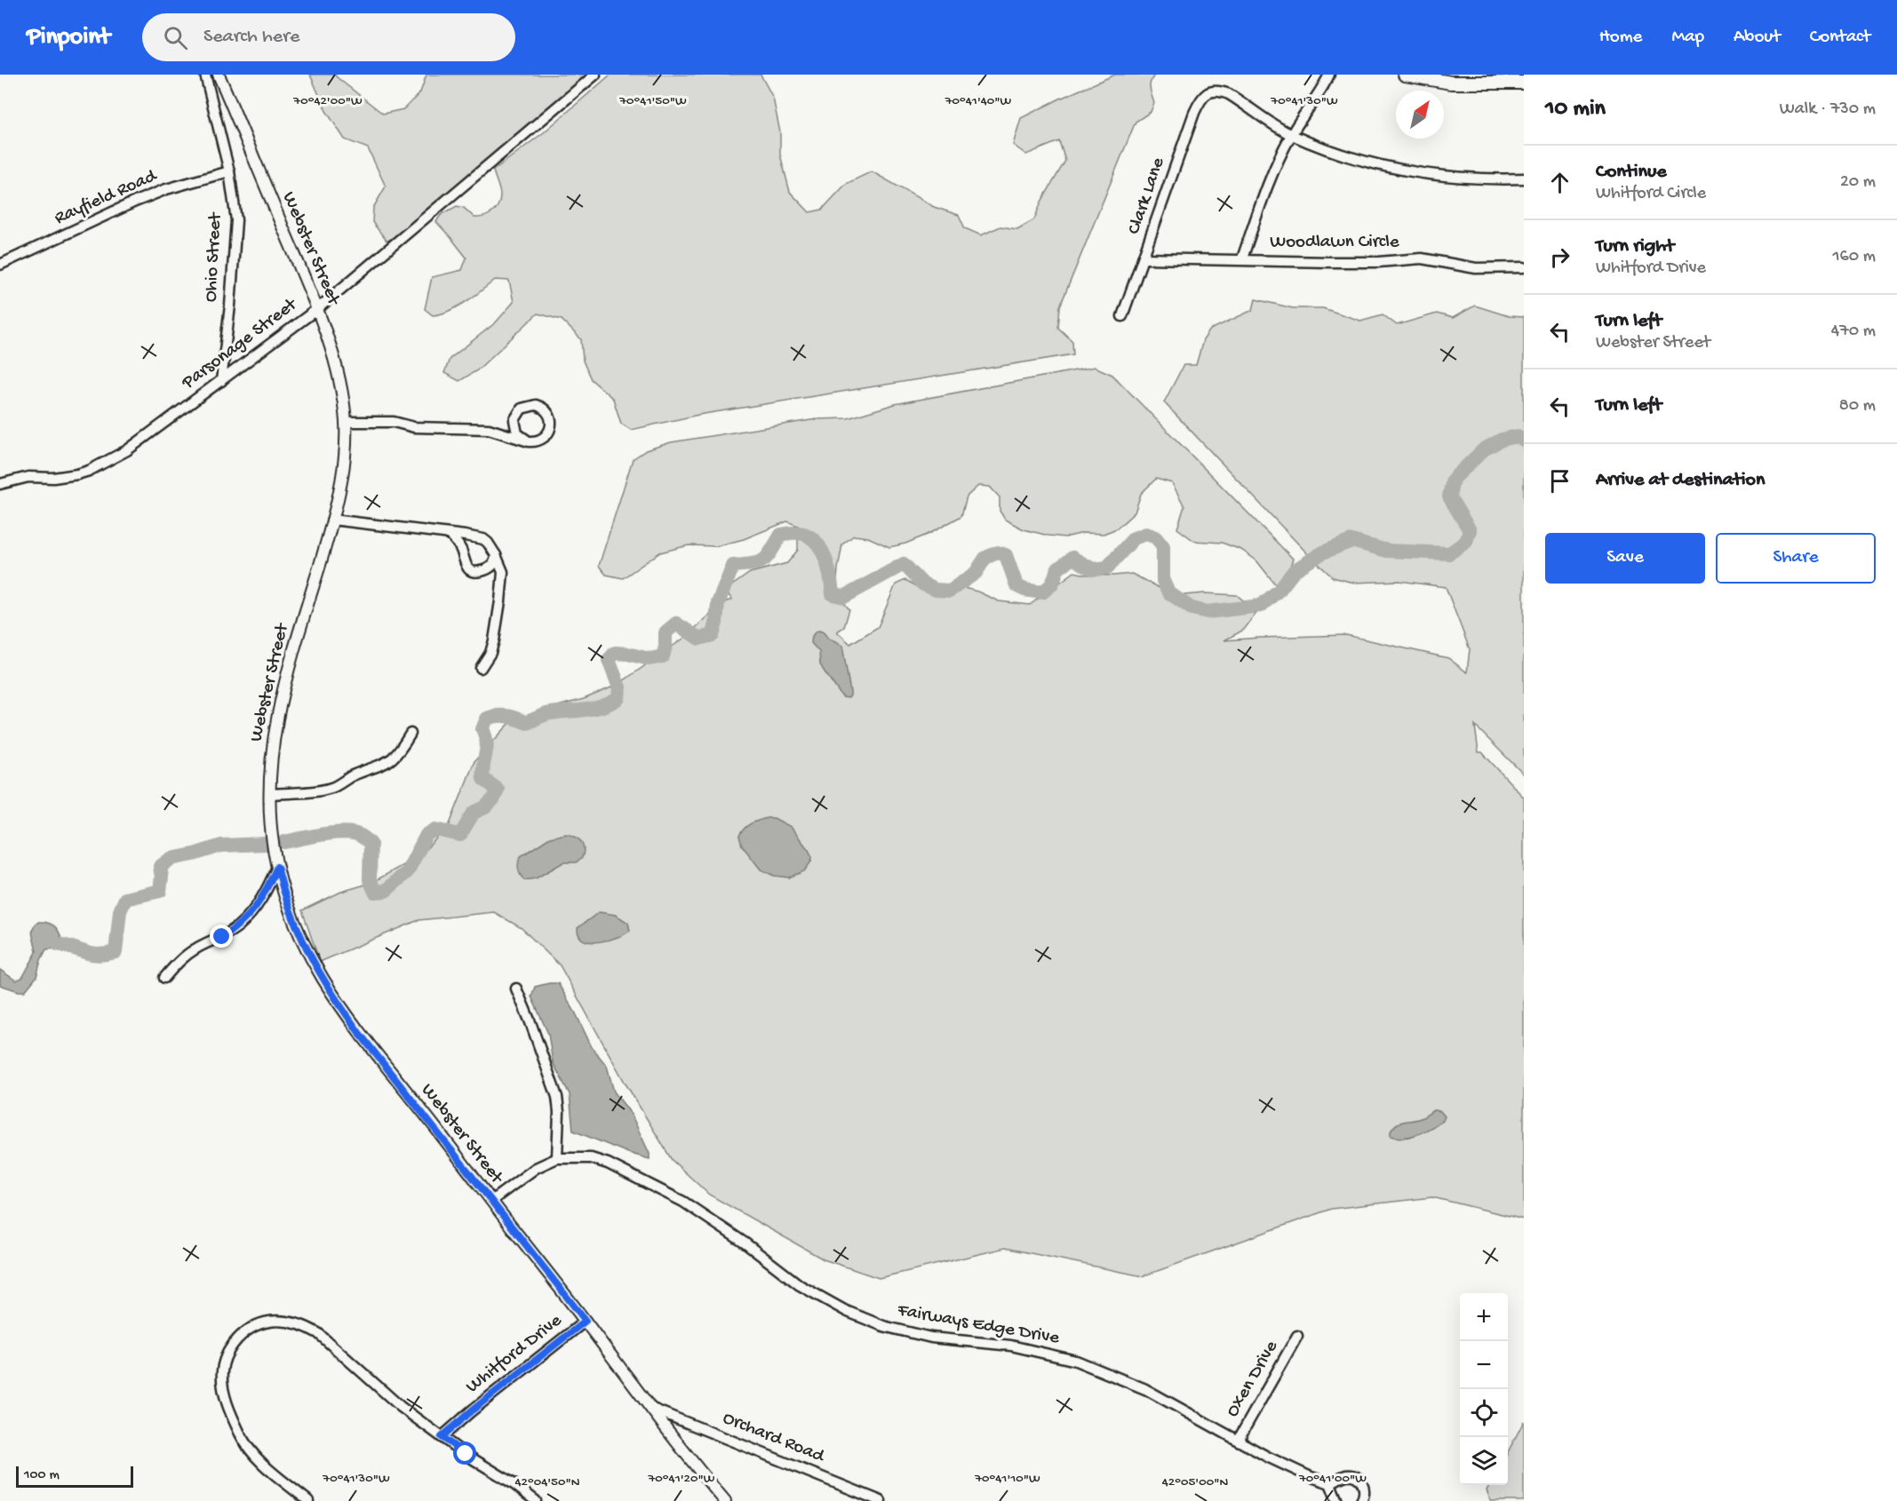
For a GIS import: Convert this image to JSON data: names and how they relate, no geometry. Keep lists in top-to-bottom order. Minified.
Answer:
{"streets":{"street":["Clark Lane","Rayfield Road","Woodlawn Circle","Webster Street","Ohio Street","Parsonage Street","Fairways Edge Drive","Whitford Drive","Oxen Drive","Orchard Road"]},"crossings":[["Clark Lane","Woodlawn Circle"],["Rayfield Road","Ohio Street"],["Webster Street","Parsonage Street"],["Webster Street","Fairways Edge Drive"],["Webster Street","Whitford Drive"],["Webster Street","Orchard Road"],["Ohio Street","Parsonage Street"],["Fairways Edge Drive","Oxen Drive"]],"scale_bar":"100 m","north":"top right","page":{"header":"Pinpoint","search":"Search here","nav":["Home","Map","About","Contact"],"heading":["10 min","Walk · 730 m"],"list":[["Continue","Whitford Circle","20 m"],["Turn right","Whitford Drive","160 m"],["Turn left","Webster Street","470 m"],["Turn left","80 m"],"Arrive at destination"],"buttons":["Save","Share"],"map_buttons":["+","−"],"scale":"100 m"},"coordinates":["70°42'00\"W","70°41'50\"W","70°41'40\"W","70°41'30\"W","70°41'20\"W","70°41'10\"W","70°41'00\"W","42°04'50\"N","42°05'00\"N"]}
